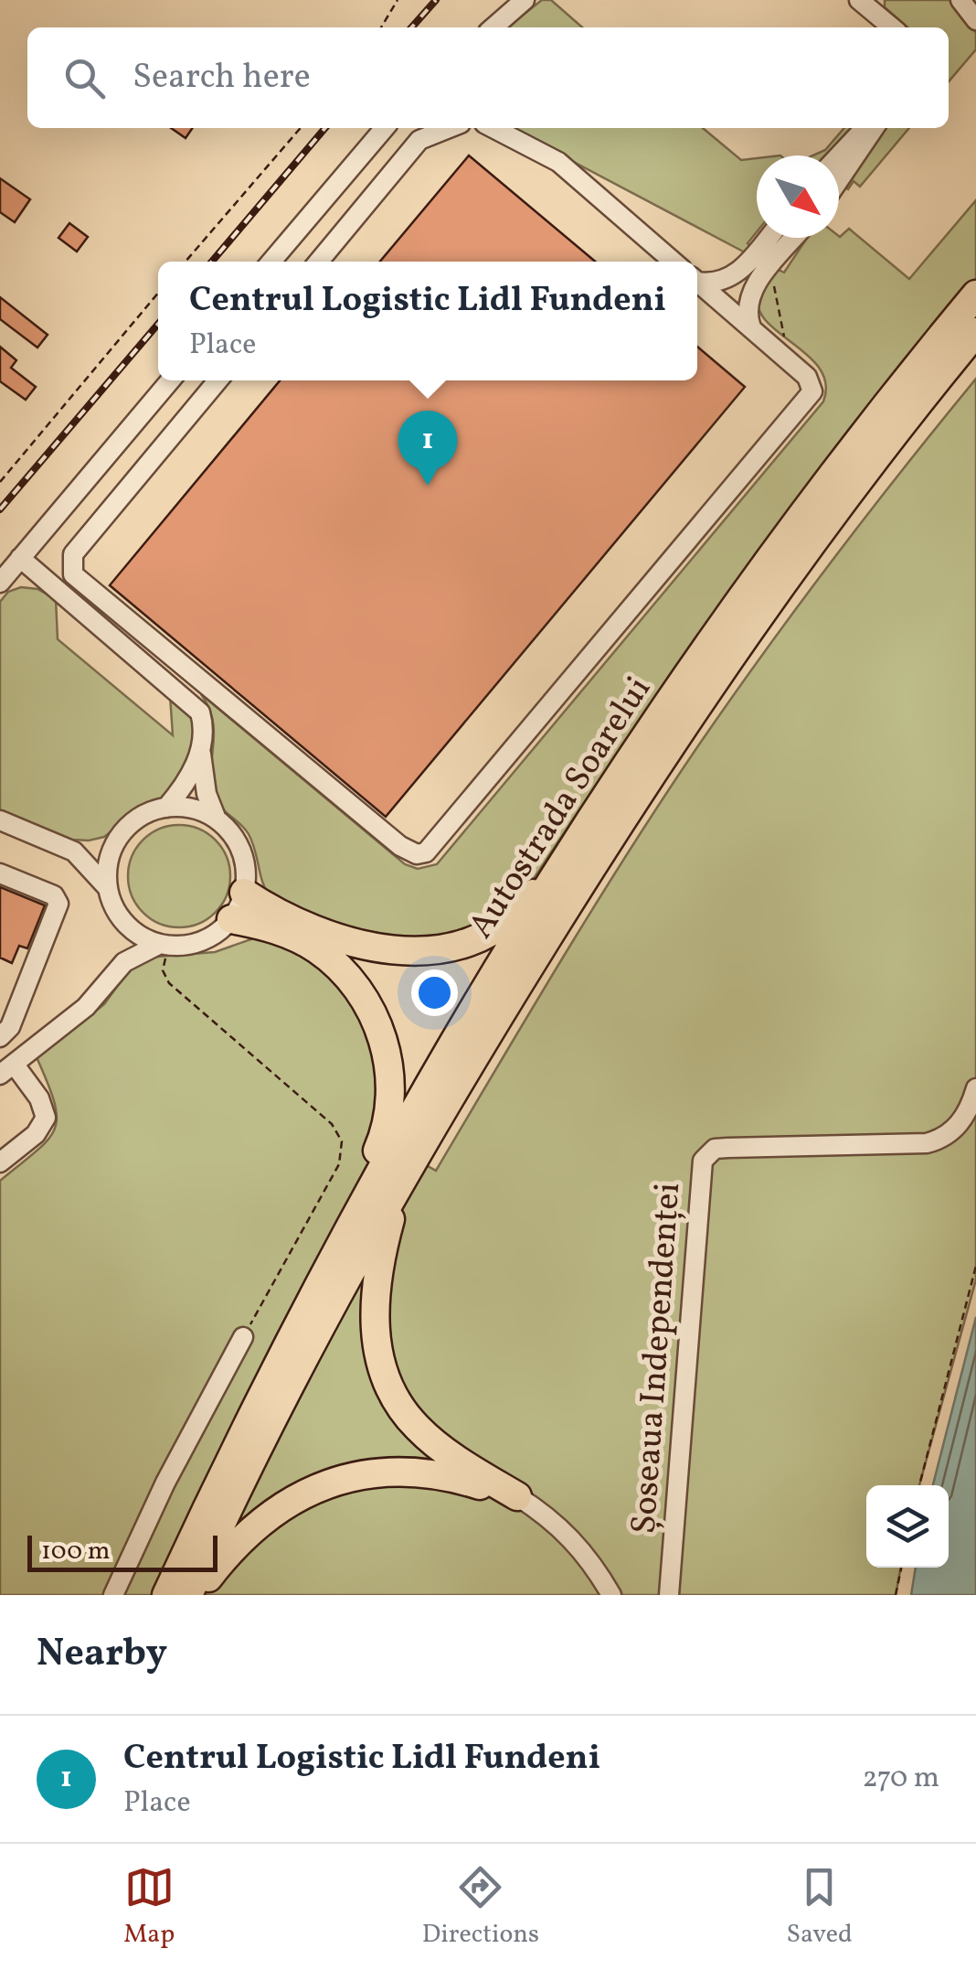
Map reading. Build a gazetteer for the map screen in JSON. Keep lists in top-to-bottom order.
{
  "streets": {
    "highway": ["Autostrada Soarelui"],
    "street": ["Șoseaua Independenței"]
  },
  "scale_bar": "100 m",
  "north": "bottom right",
  "page": {
    "search": "Search here",
    "popup": ["Centrul Logistic Lidl Fundeni", "Place"],
    "pins": "1",
    "scale": "100 m",
    "heading": "Nearby",
    "list": [
      {
        "mark": "1",
        "name": "Centrul Logistic Lidl Fundeni",
        "note": "Place",
        "value": "270 m"
      }
    ],
    "nav": ["Map", "Directions", "Saved"]
  }
}
